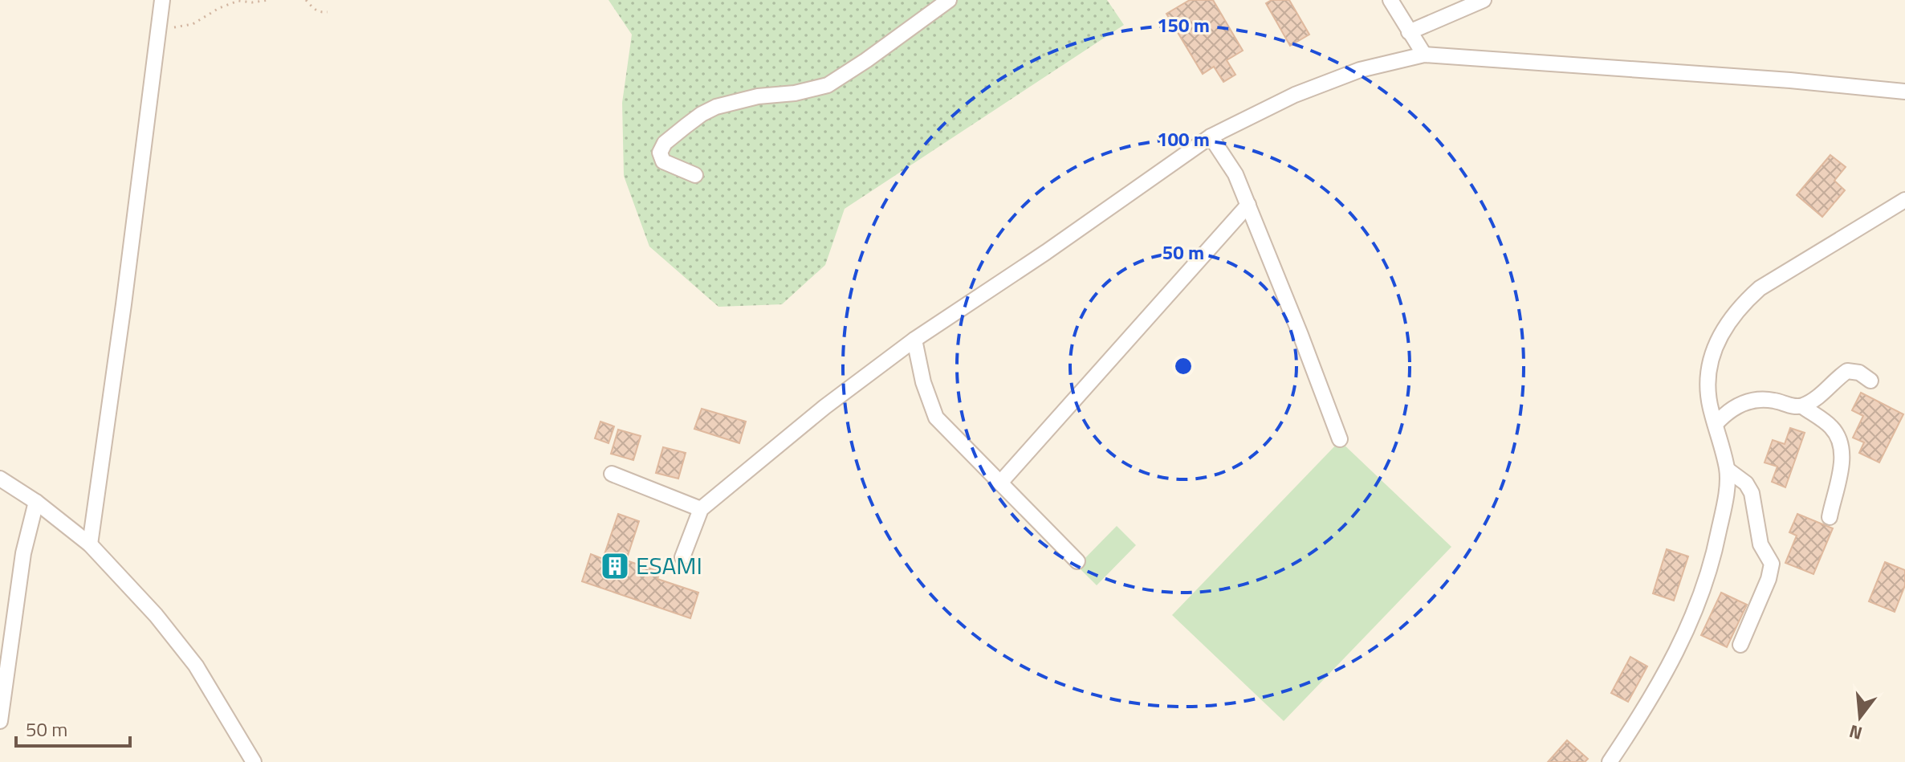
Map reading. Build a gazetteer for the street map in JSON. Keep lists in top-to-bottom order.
{
  "places": {
    "building": ["ESAMI"]
  },
  "scale_bar": "50 m",
  "north": "bottom",
  "rings": ["150 m", "100 m", "50 m"]
}
